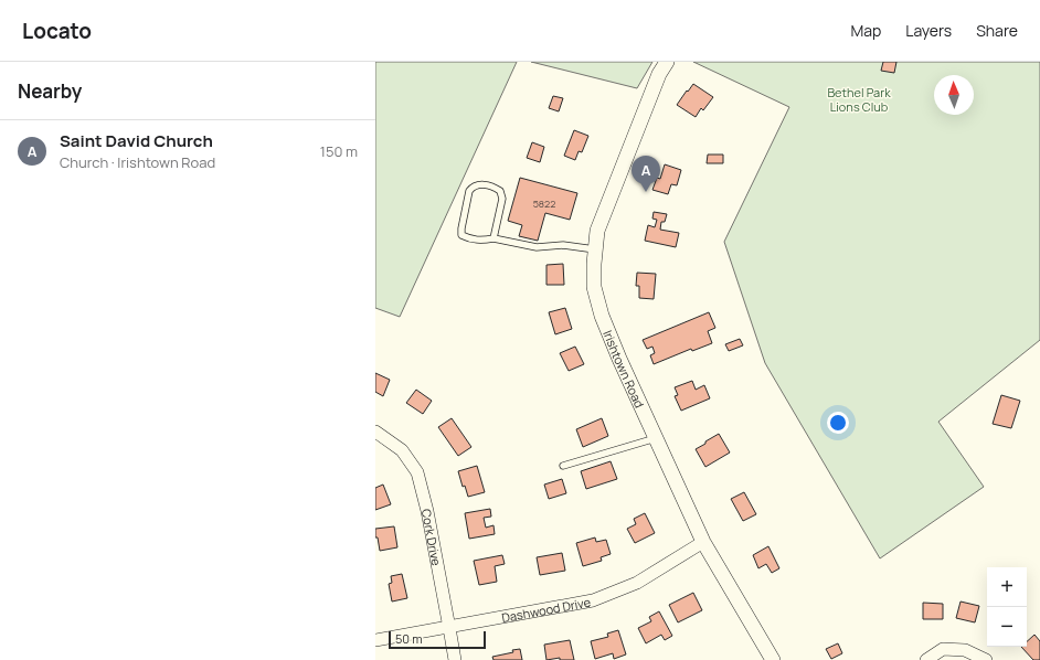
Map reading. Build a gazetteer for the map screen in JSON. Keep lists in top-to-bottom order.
{
  "streets": {
    "street": ["Irishtown Road", "Cork Drive", "Dashwood Drive"]
  },
  "crossings": [
    ["Irishtown Road", "Dashwood Drive"],
    ["Cork Drive", "Dashwood Drive"]
  ],
  "parks": ["Bethel Park Lions Club"],
  "house_numbers": ["5822"],
  "scale_bar": "50 m",
  "north": "top",
  "page": {
    "header": "Locato",
    "nav": ["Map", "Layers", "Share"],
    "heading": "Nearby",
    "list": [
      {
        "mark": "A",
        "name": "Saint David Church",
        "note": "Church · Irishtown Road",
        "value": "150 m"
      }
    ],
    "pins": "A",
    "map_buttons": ["+", "−"],
    "scale": "50 m"
  }
}
